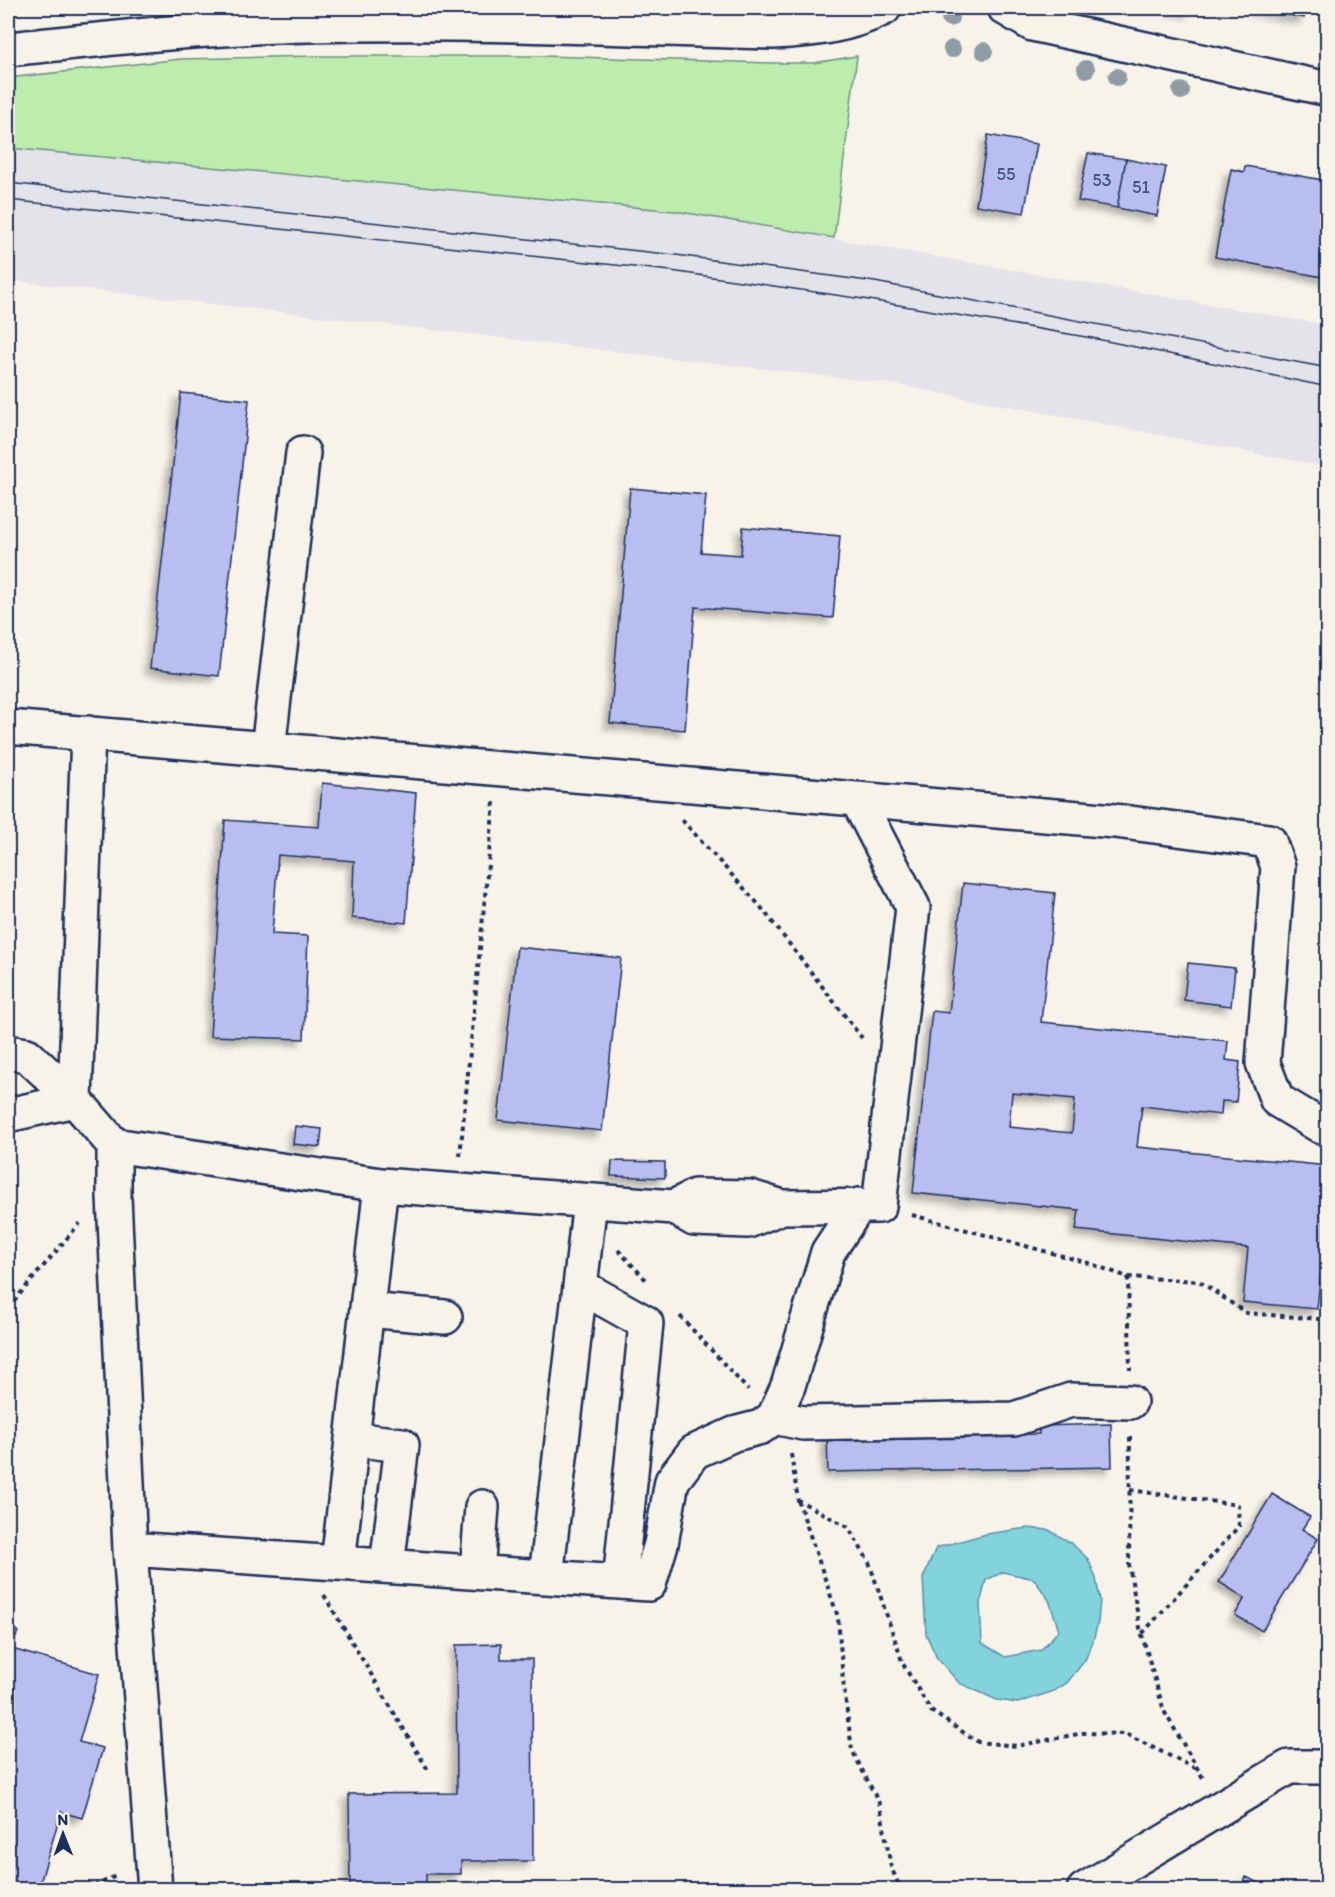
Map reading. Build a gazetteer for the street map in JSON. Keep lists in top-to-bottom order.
{
  "house_numbers": ["55", "53", "51"],
  "north": "top"
}
